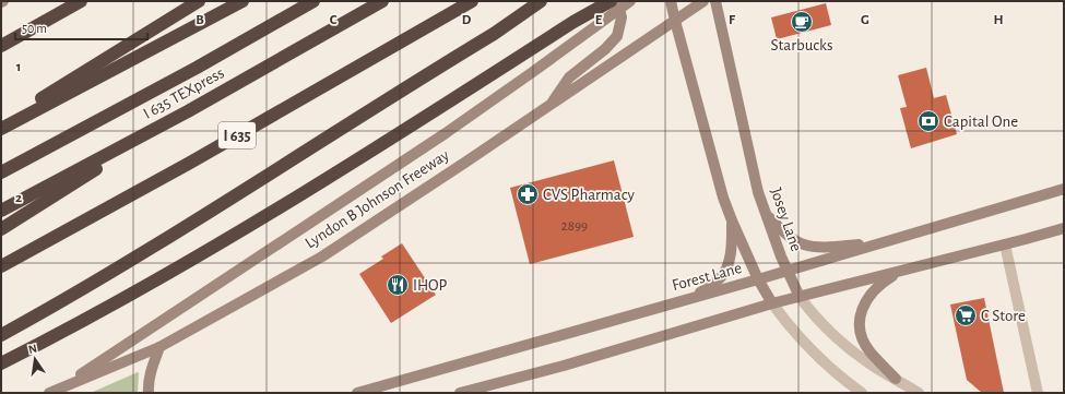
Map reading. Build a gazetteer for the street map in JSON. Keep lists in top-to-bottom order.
{
  "streets": {
    "highway": ["I 635 TEXpress", "I 635"],
    "main road": ["Lyndon B Johnson Freeway", "Josey Lane", "Forest Lane"]
  },
  "crossings": [
    ["Josey Lane", "Forest Lane"]
  ],
  "places": {
    "cafe": ["Starbucks"],
    "bank": ["Capital One"],
    "pharmacy": ["CVS Pharmacy"],
    "restaurant": ["IHOP"],
    "supermarket": ["C Store"]
  },
  "house_numbers": ["2899"],
  "scale_bar": "50 m",
  "north": "top",
  "grid": {
    "columns": [
      "B",
      "C",
      "D",
      "E",
      "F",
      "G",
      "H"
    ],
    "rows": ["1", "2"]
  }
}
